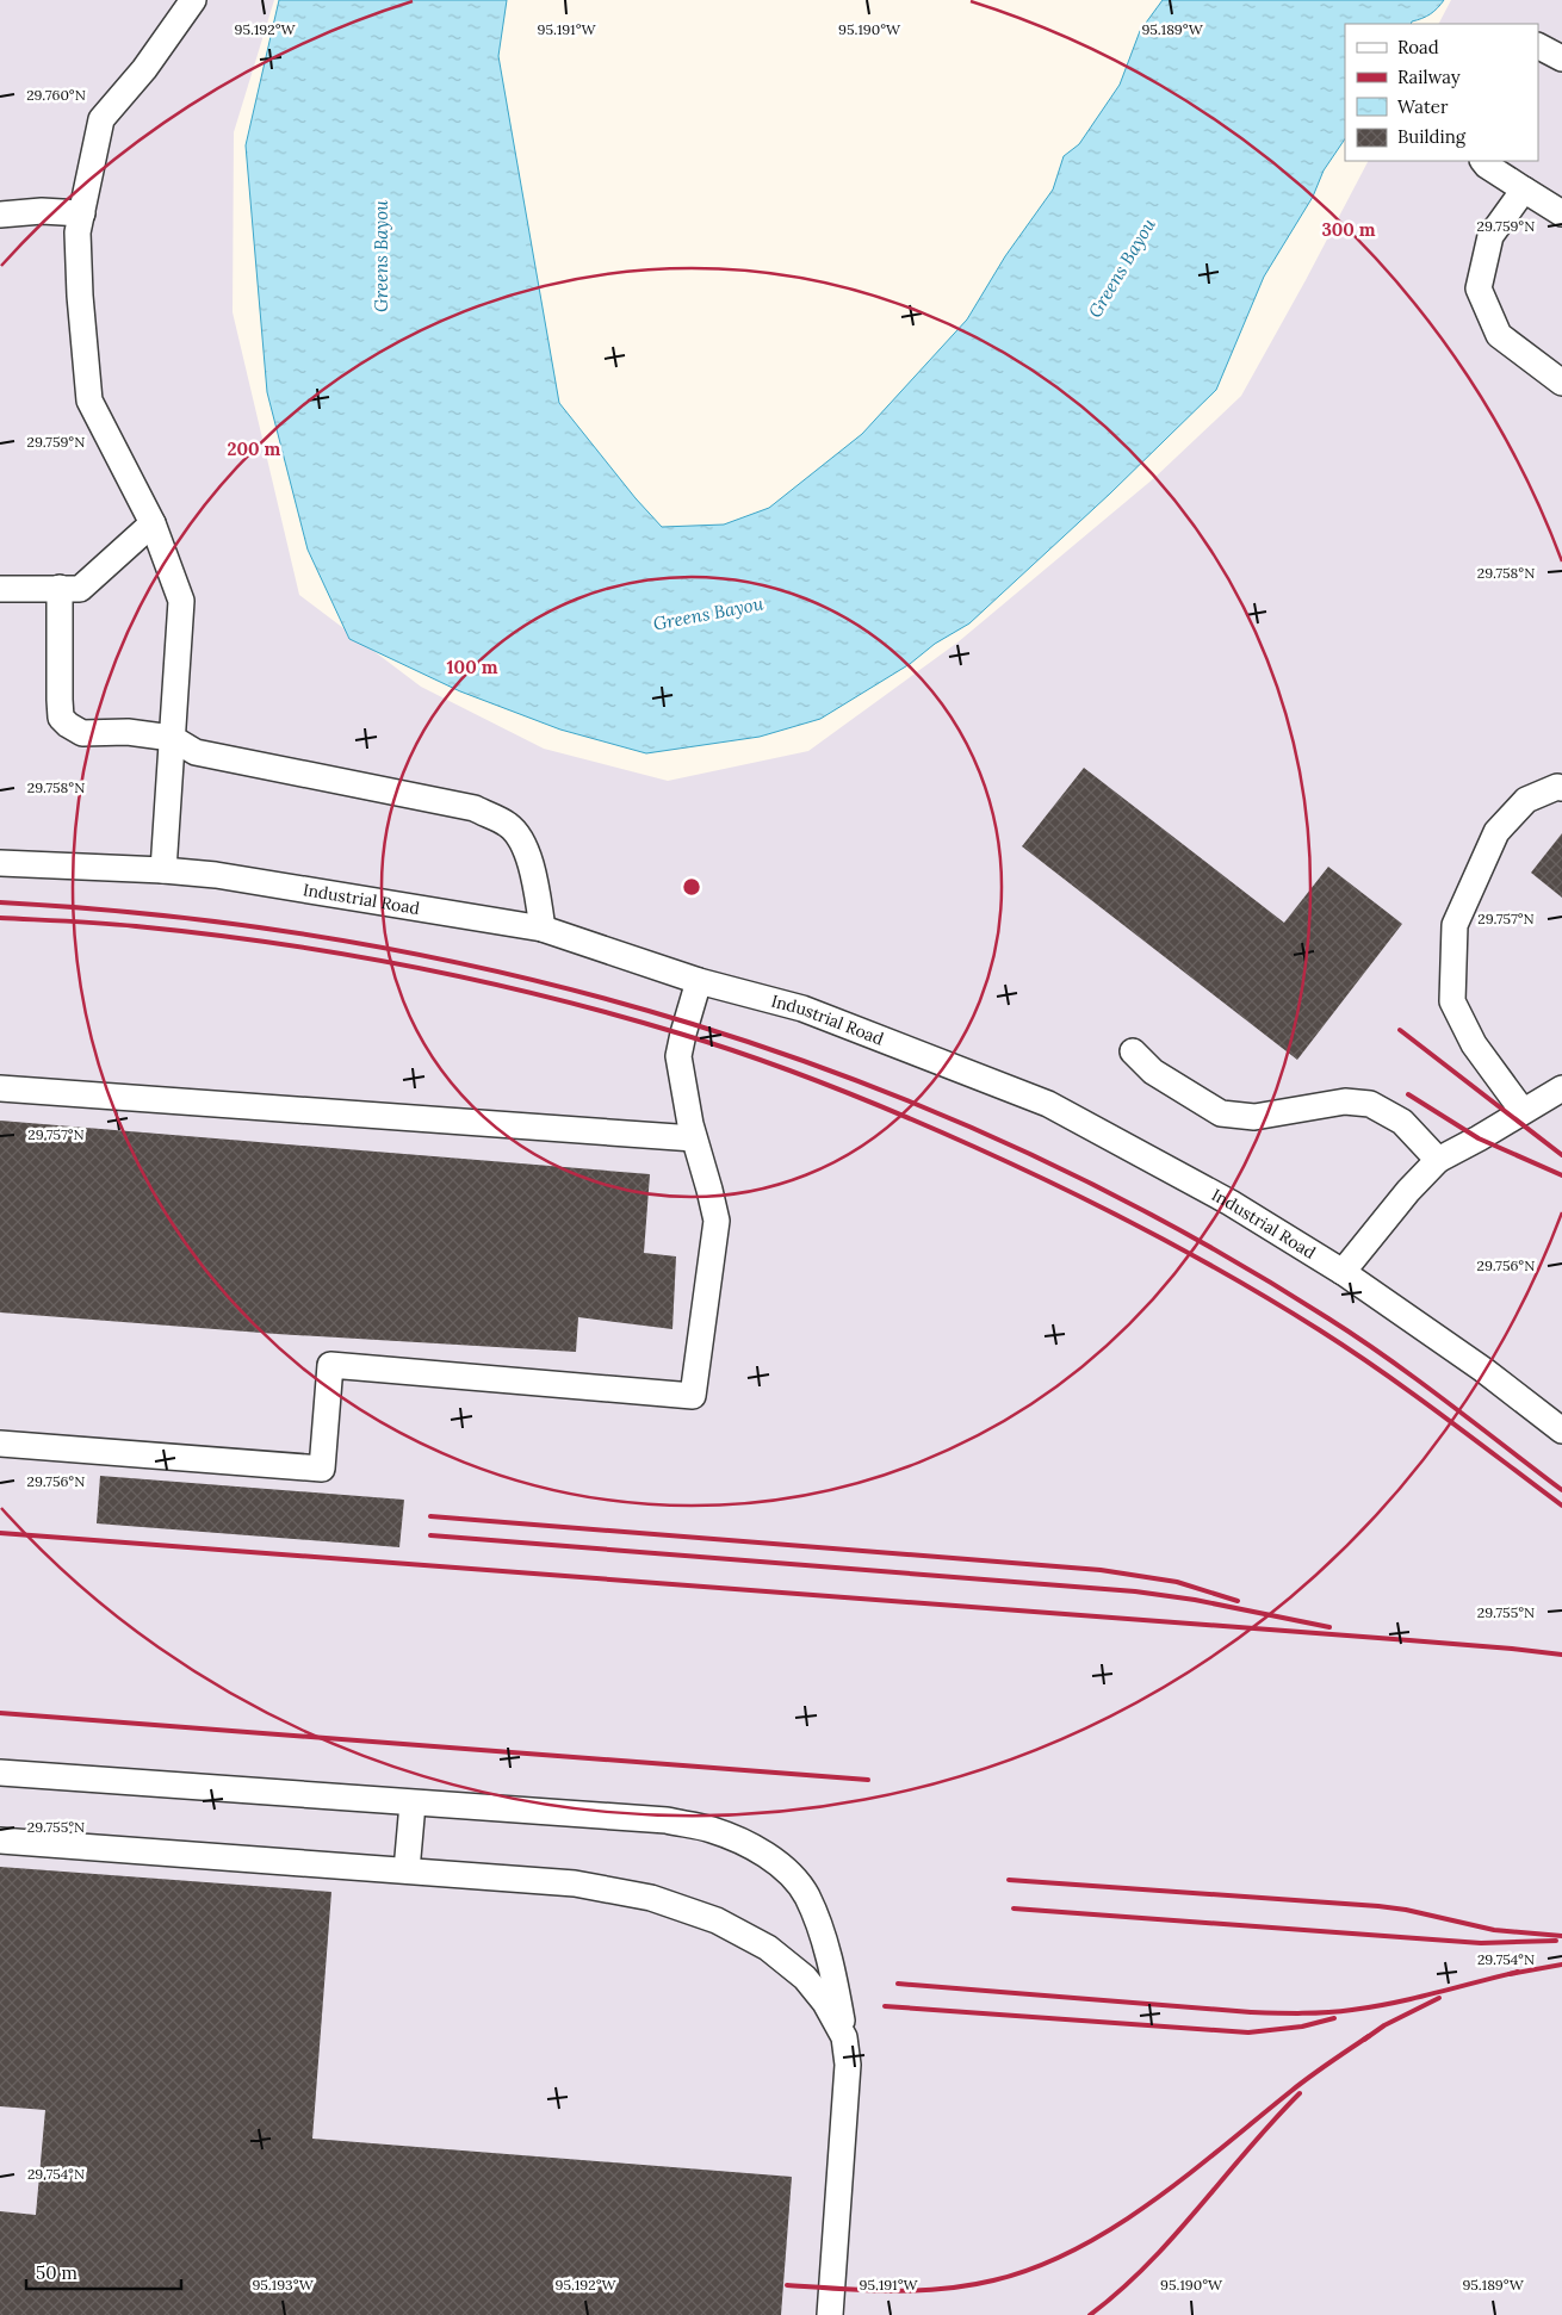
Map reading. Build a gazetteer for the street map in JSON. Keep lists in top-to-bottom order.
{
  "streets": {
    "street": ["Industrial Road"]
  },
  "water": ["Greens Bayou"],
  "legend": [
    "Road",
    "Railway",
    "Water",
    "Building"
  ],
  "scale_bar": "50 m",
  "coordinates": [
    "95.192°W",
    "95.191°W",
    "95.190°W",
    "95.189°W",
    "29.760°N",
    "29.759°N",
    "29.758°N",
    "29.757°N",
    "29.756°N",
    "29.755°N",
    "29.754°N",
    "95.193°W"
  ],
  "rings": ["300 m", "200 m", "100 m"]
}
